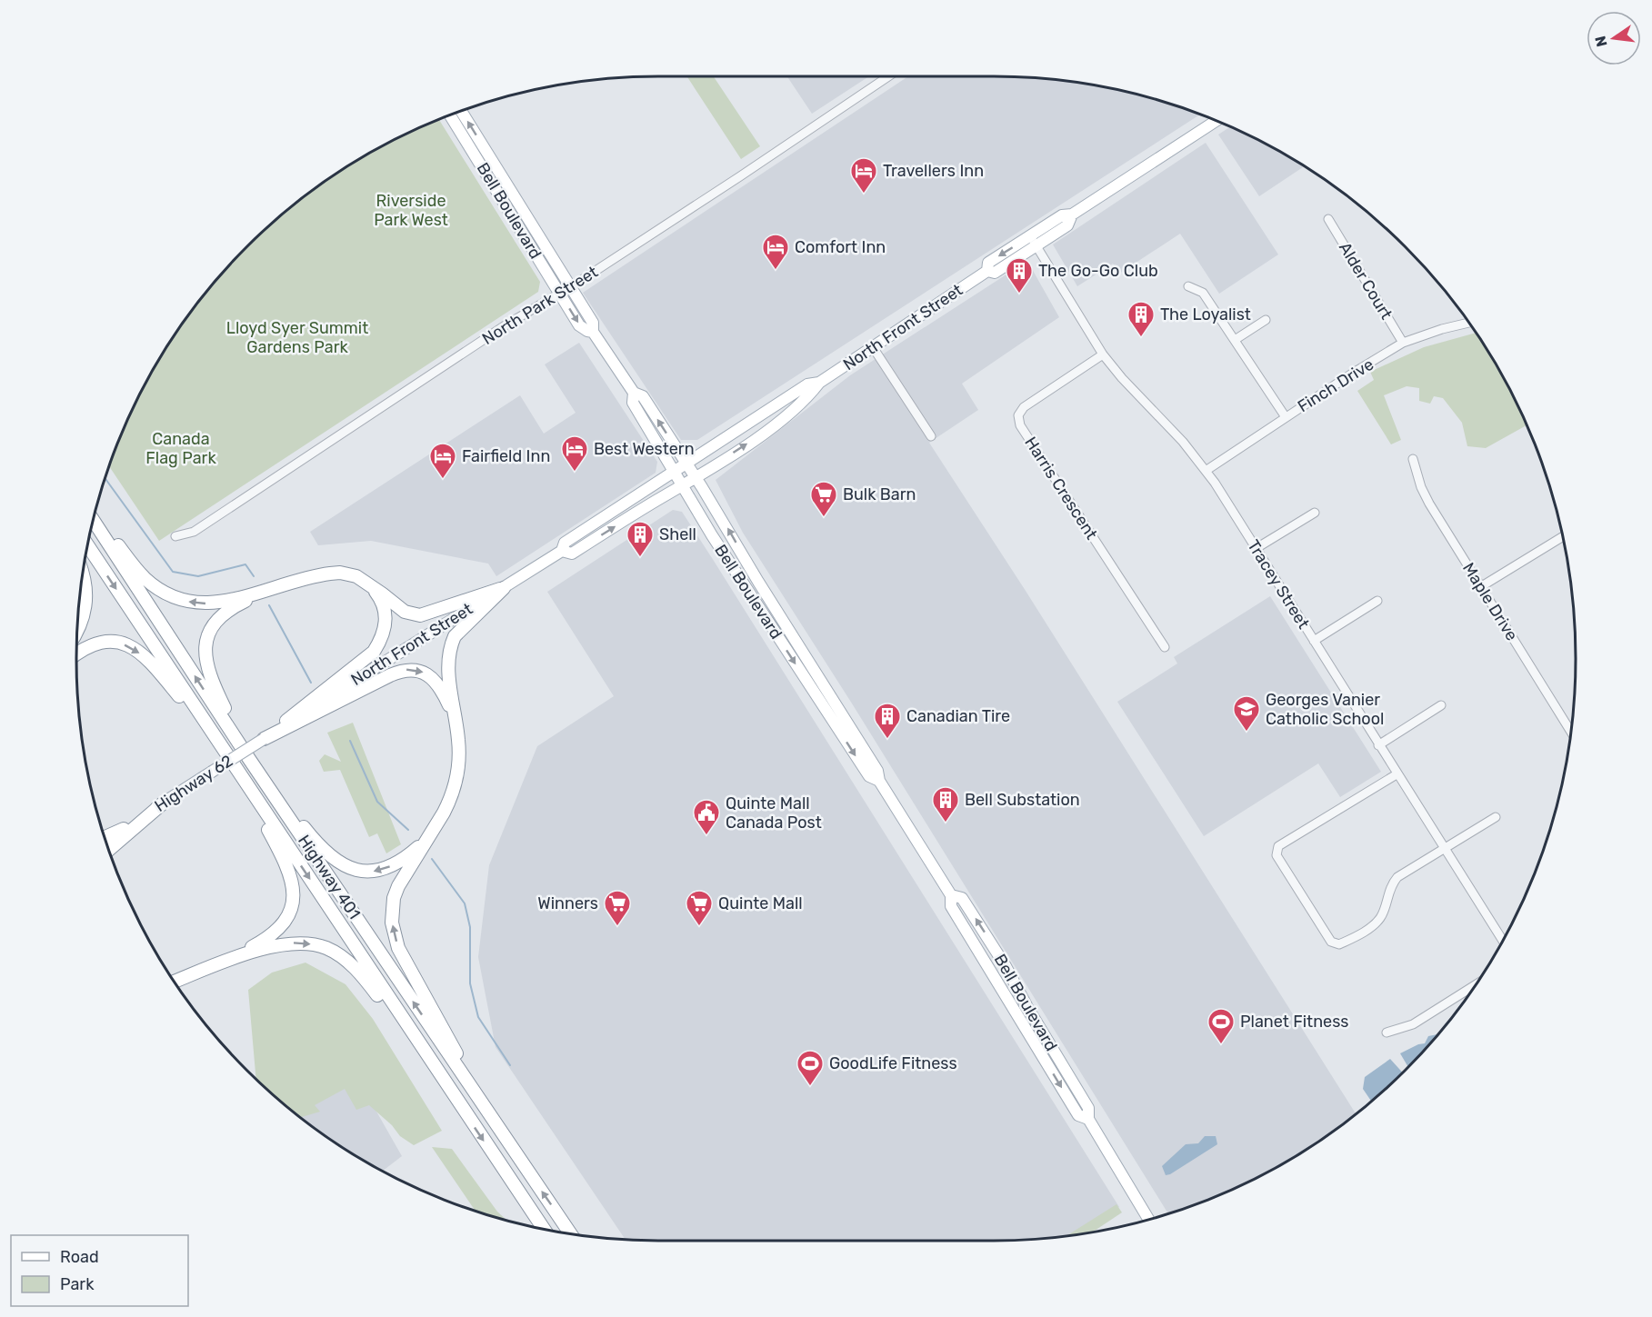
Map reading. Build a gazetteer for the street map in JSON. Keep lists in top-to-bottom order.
{
  "streets": {
    "highway": ["Highway 401"],
    "main road": ["Bell Boulevard", "North Front Street", "Highway 62"],
    "street": [
      "Alder Court",
      "North Park Street",
      "Finch Drive",
      "Harris Crescent",
      "Tracey Street",
      "Maple Drive"
    ]
  },
  "crossings": [
    ["Bell Boulevard", "North Park Street"],
    ["Bell Boulevard", "North Front Street"],
    ["Alder Court", "Finch Drive"],
    ["North Front Street", "Tracey Street"],
    ["North Front Street", "Highway 62"],
    ["Finch Drive", "Tracey Street"],
    ["Harris Crescent", "Tracey Street"]
  ],
  "parks": ["Riverside Park West", "Lloyd Syer Summit Gardens Park", "Canada Flag Park"],
  "places": {
    "hotel": [
      "Travellers Inn",
      "Comfort Inn",
      "Best Western",
      "Fairfield Inn"
    ],
    "building": [
      "The Go-Go Club",
      "The Loyalist",
      "Shell",
      "Canadian Tire",
      "Bell Substation"
    ],
    "supermarket": ["Bulk Barn", "Winners", "Quinte Mall"],
    "school or university": ["Georges Vanier Catholic School"],
    "public building": ["Quinte Mall Canada Post"],
    "sports": ["Planet Fitness", "GoodLife Fitness"]
  },
  "legend": ["Road", "Park"],
  "north": "left"
}
